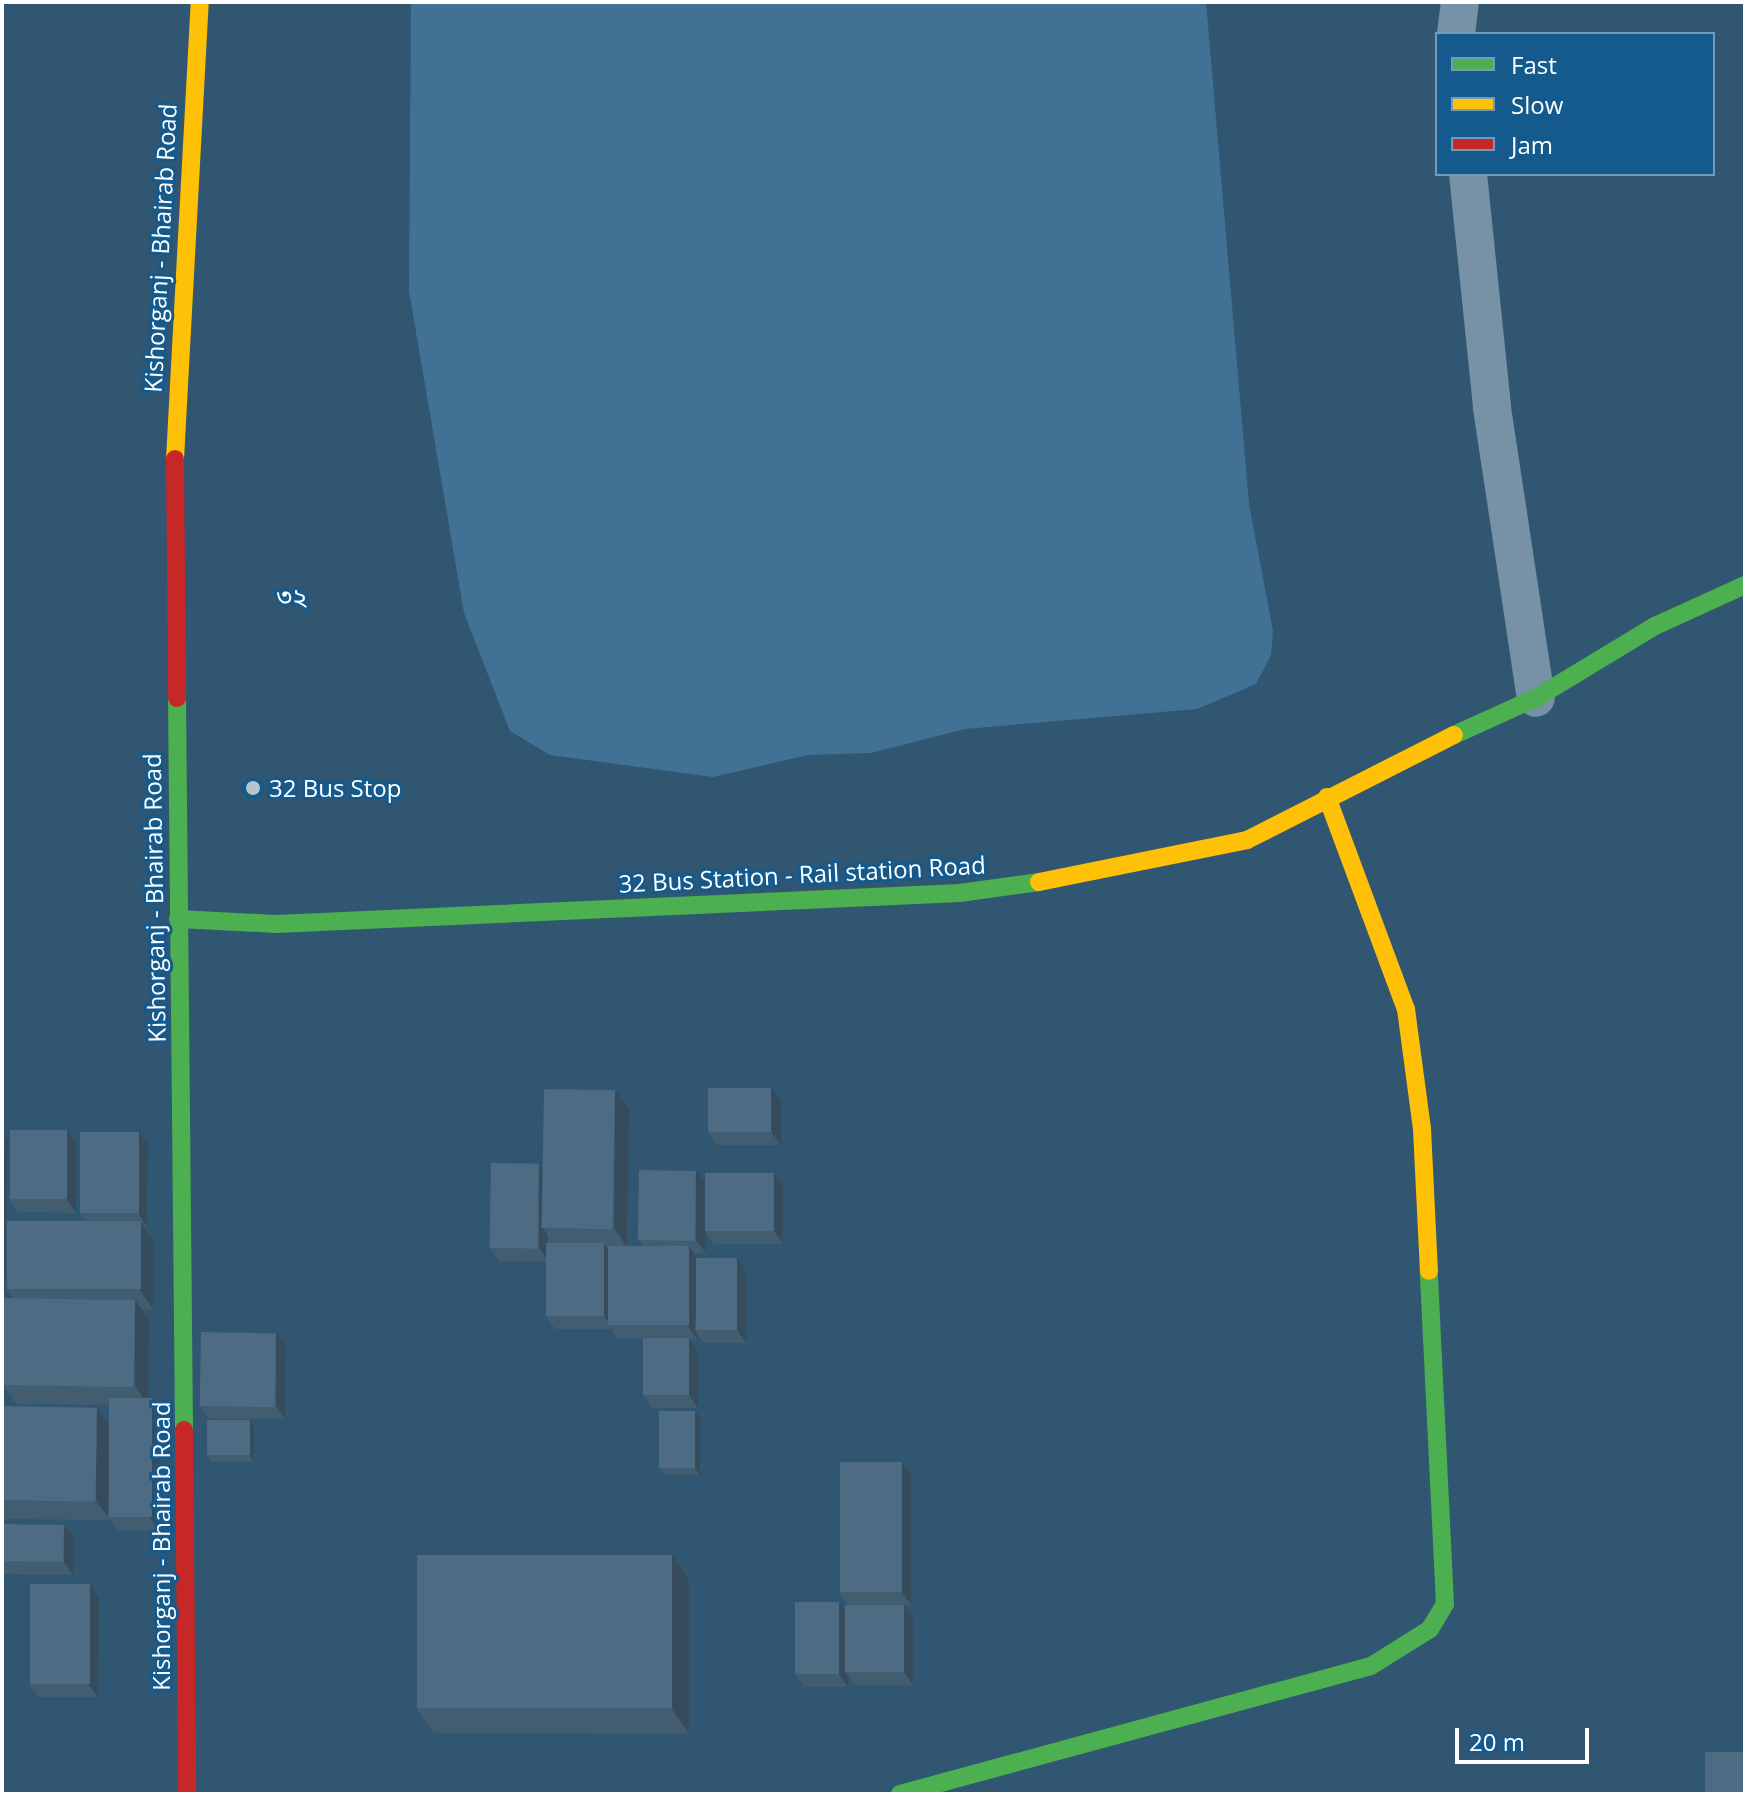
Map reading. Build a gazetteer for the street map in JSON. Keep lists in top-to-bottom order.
{
  "streets": {
    "street": ["Kishorganj - Bhairab Road", "32 Bus Station - Rail station Road"]
  },
  "crossings": [
    ["Kishorganj - Bhairab Road", "32 Bus Station - Rail station Road"]
  ],
  "districts": ["৩২"],
  "places": ["32 Bus Stop"],
  "legend": ["Fast", "Slow", "Jam"],
  "scale_bar": "20 m"
}
